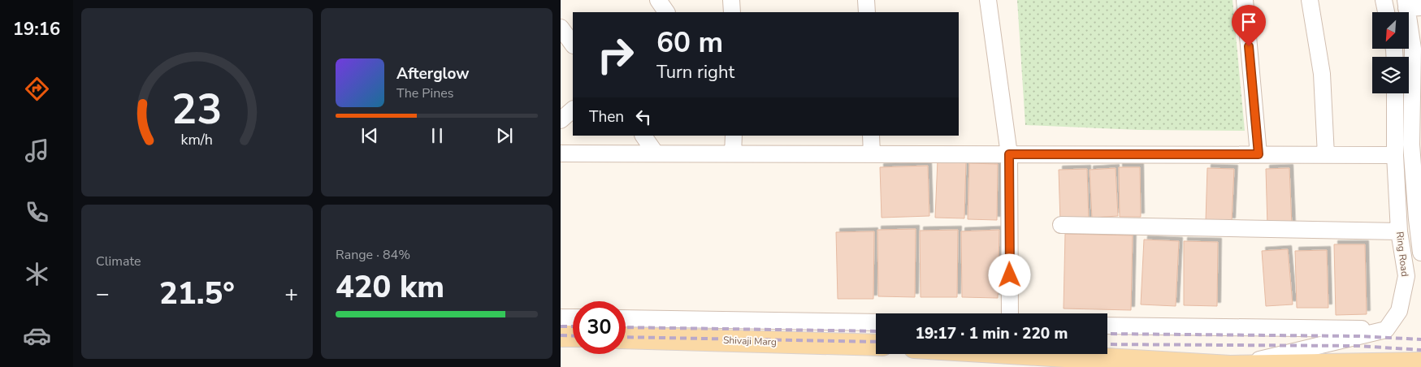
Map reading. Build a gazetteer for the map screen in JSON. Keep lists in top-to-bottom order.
{
  "streets": {
    "main road": ["Shivaji Marg"],
    "street": ["Ring Road"]
  },
  "north": "bottom left",
  "page": {
    "tabs": "19:16",
    "turn": ["60 m", "Turn right"],
    "song": ["Afterglow", "The Pines"],
    "then": "Then",
    "tile": [
      "Climate",
      ["Range · 84%", "420 km"]
    ],
    "heat": ["−", "21.5°", "+"],
    "limit": "30",
    "trip": "19:17 · 1 min · 220 m",
    "gauge": ["23", "km/h"]
  }
}
